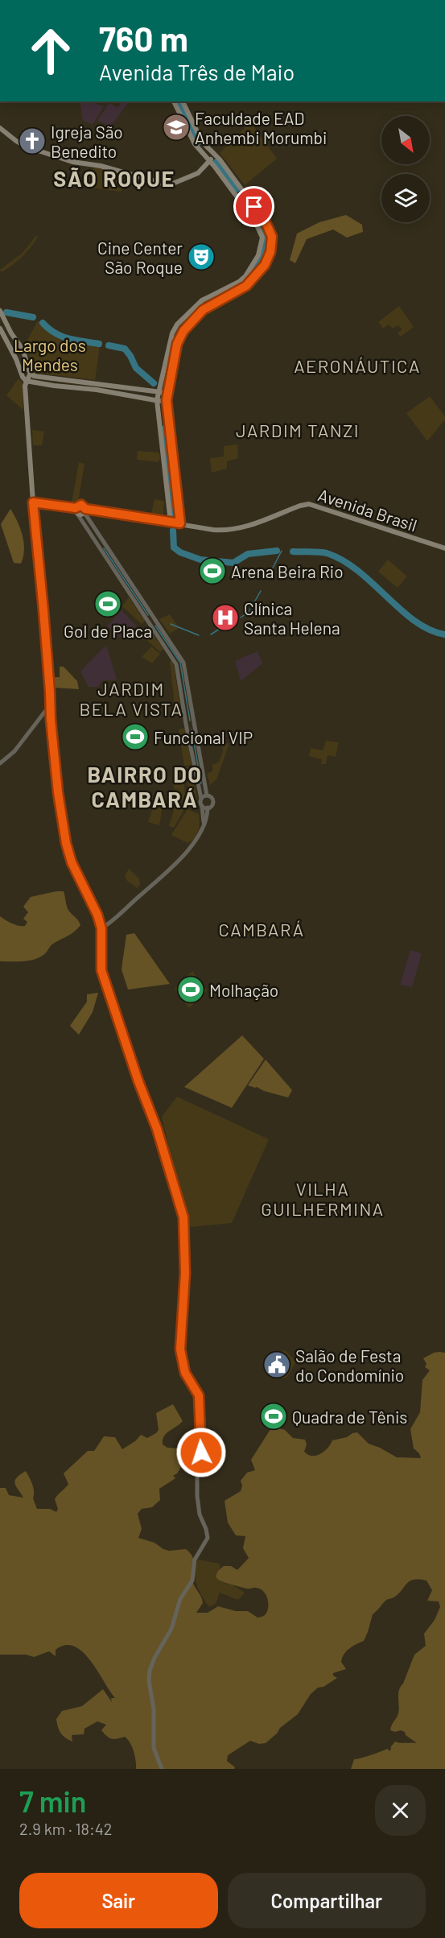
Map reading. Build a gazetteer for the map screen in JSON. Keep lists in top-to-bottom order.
{
  "streets": {
    "main road": ["Avenida Brasil"]
  },
  "districts": [
    "SÃO ROQUE",
    "AERONÁUTICA",
    "JARDIM TANZI",
    "JARDIM BELA VISTA",
    "BAIRRO DO CAMBARÁ",
    "CAMBARÁ",
    "VILHA GUILHERMINA"
  ],
  "parks": ["Largo dos Mendes"],
  "places": {
    "school or university": ["Faculdade EAD Anhembi Morumbi"],
    "church": ["Igreja São Benedito"],
    "theatre": ["Cine Center São Roque"],
    "sports": [
      "Arena Beira Rio",
      "Gol de Placa",
      "Funcional VIP",
      "Molhação",
      "Quadra de Tênis"
    ],
    "hospital": ["Clínica Santa Helena"],
    "public building": ["Salão de Festa do Condomínio"]
  },
  "north": "bottom right",
  "page": {
    "turn": ["760 m", "Avenida Três de Maio"],
    "heading": ["7 min", "2.9 km · 18:42"],
    "buttons": ["Sair", "Compartilhar"]
  }
}
